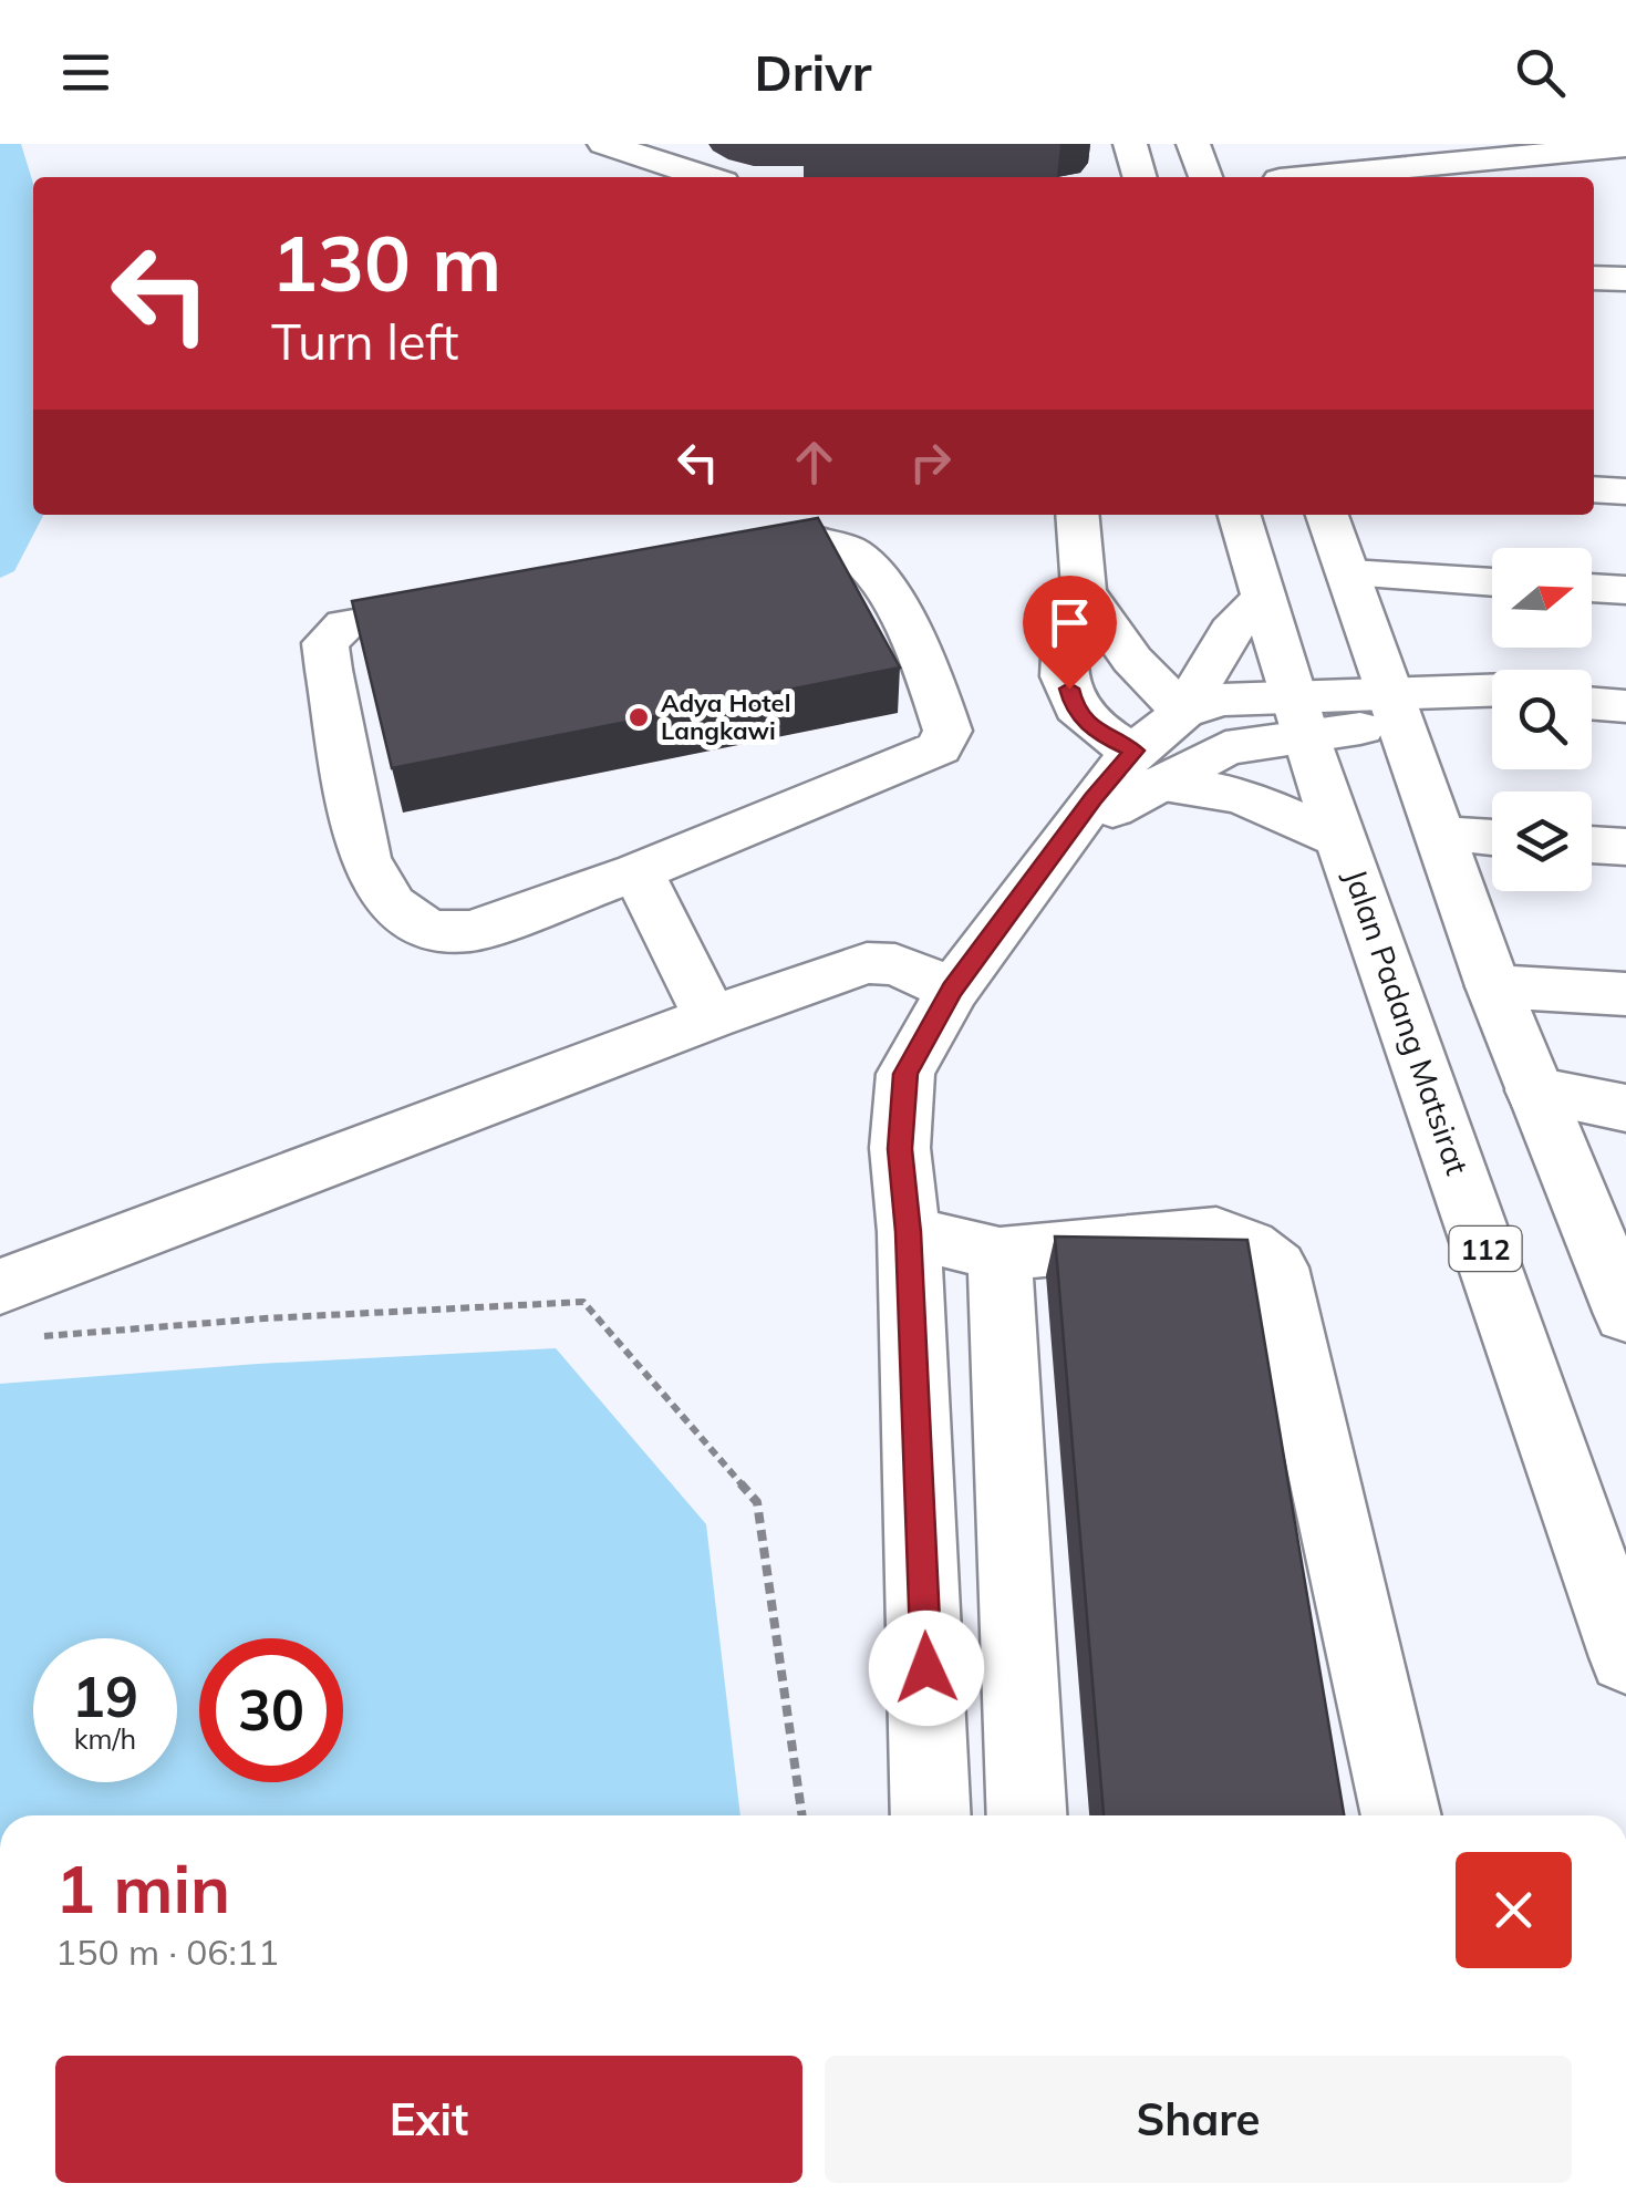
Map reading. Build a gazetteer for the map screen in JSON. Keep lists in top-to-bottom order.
{
  "streets": {
    "street": ["Jalan Padang Matsirat", "112"]
  },
  "places": ["Adya Hotel Langkawi"],
  "north": "right",
  "page": {
    "header": "Drivr",
    "turn": ["130 m", "Turn left"],
    "speed": "19 km/h",
    "limit": "30",
    "heading": ["1 min", "150 m · 06:11"],
    "buttons": ["Exit", "Share"]
  }
}
